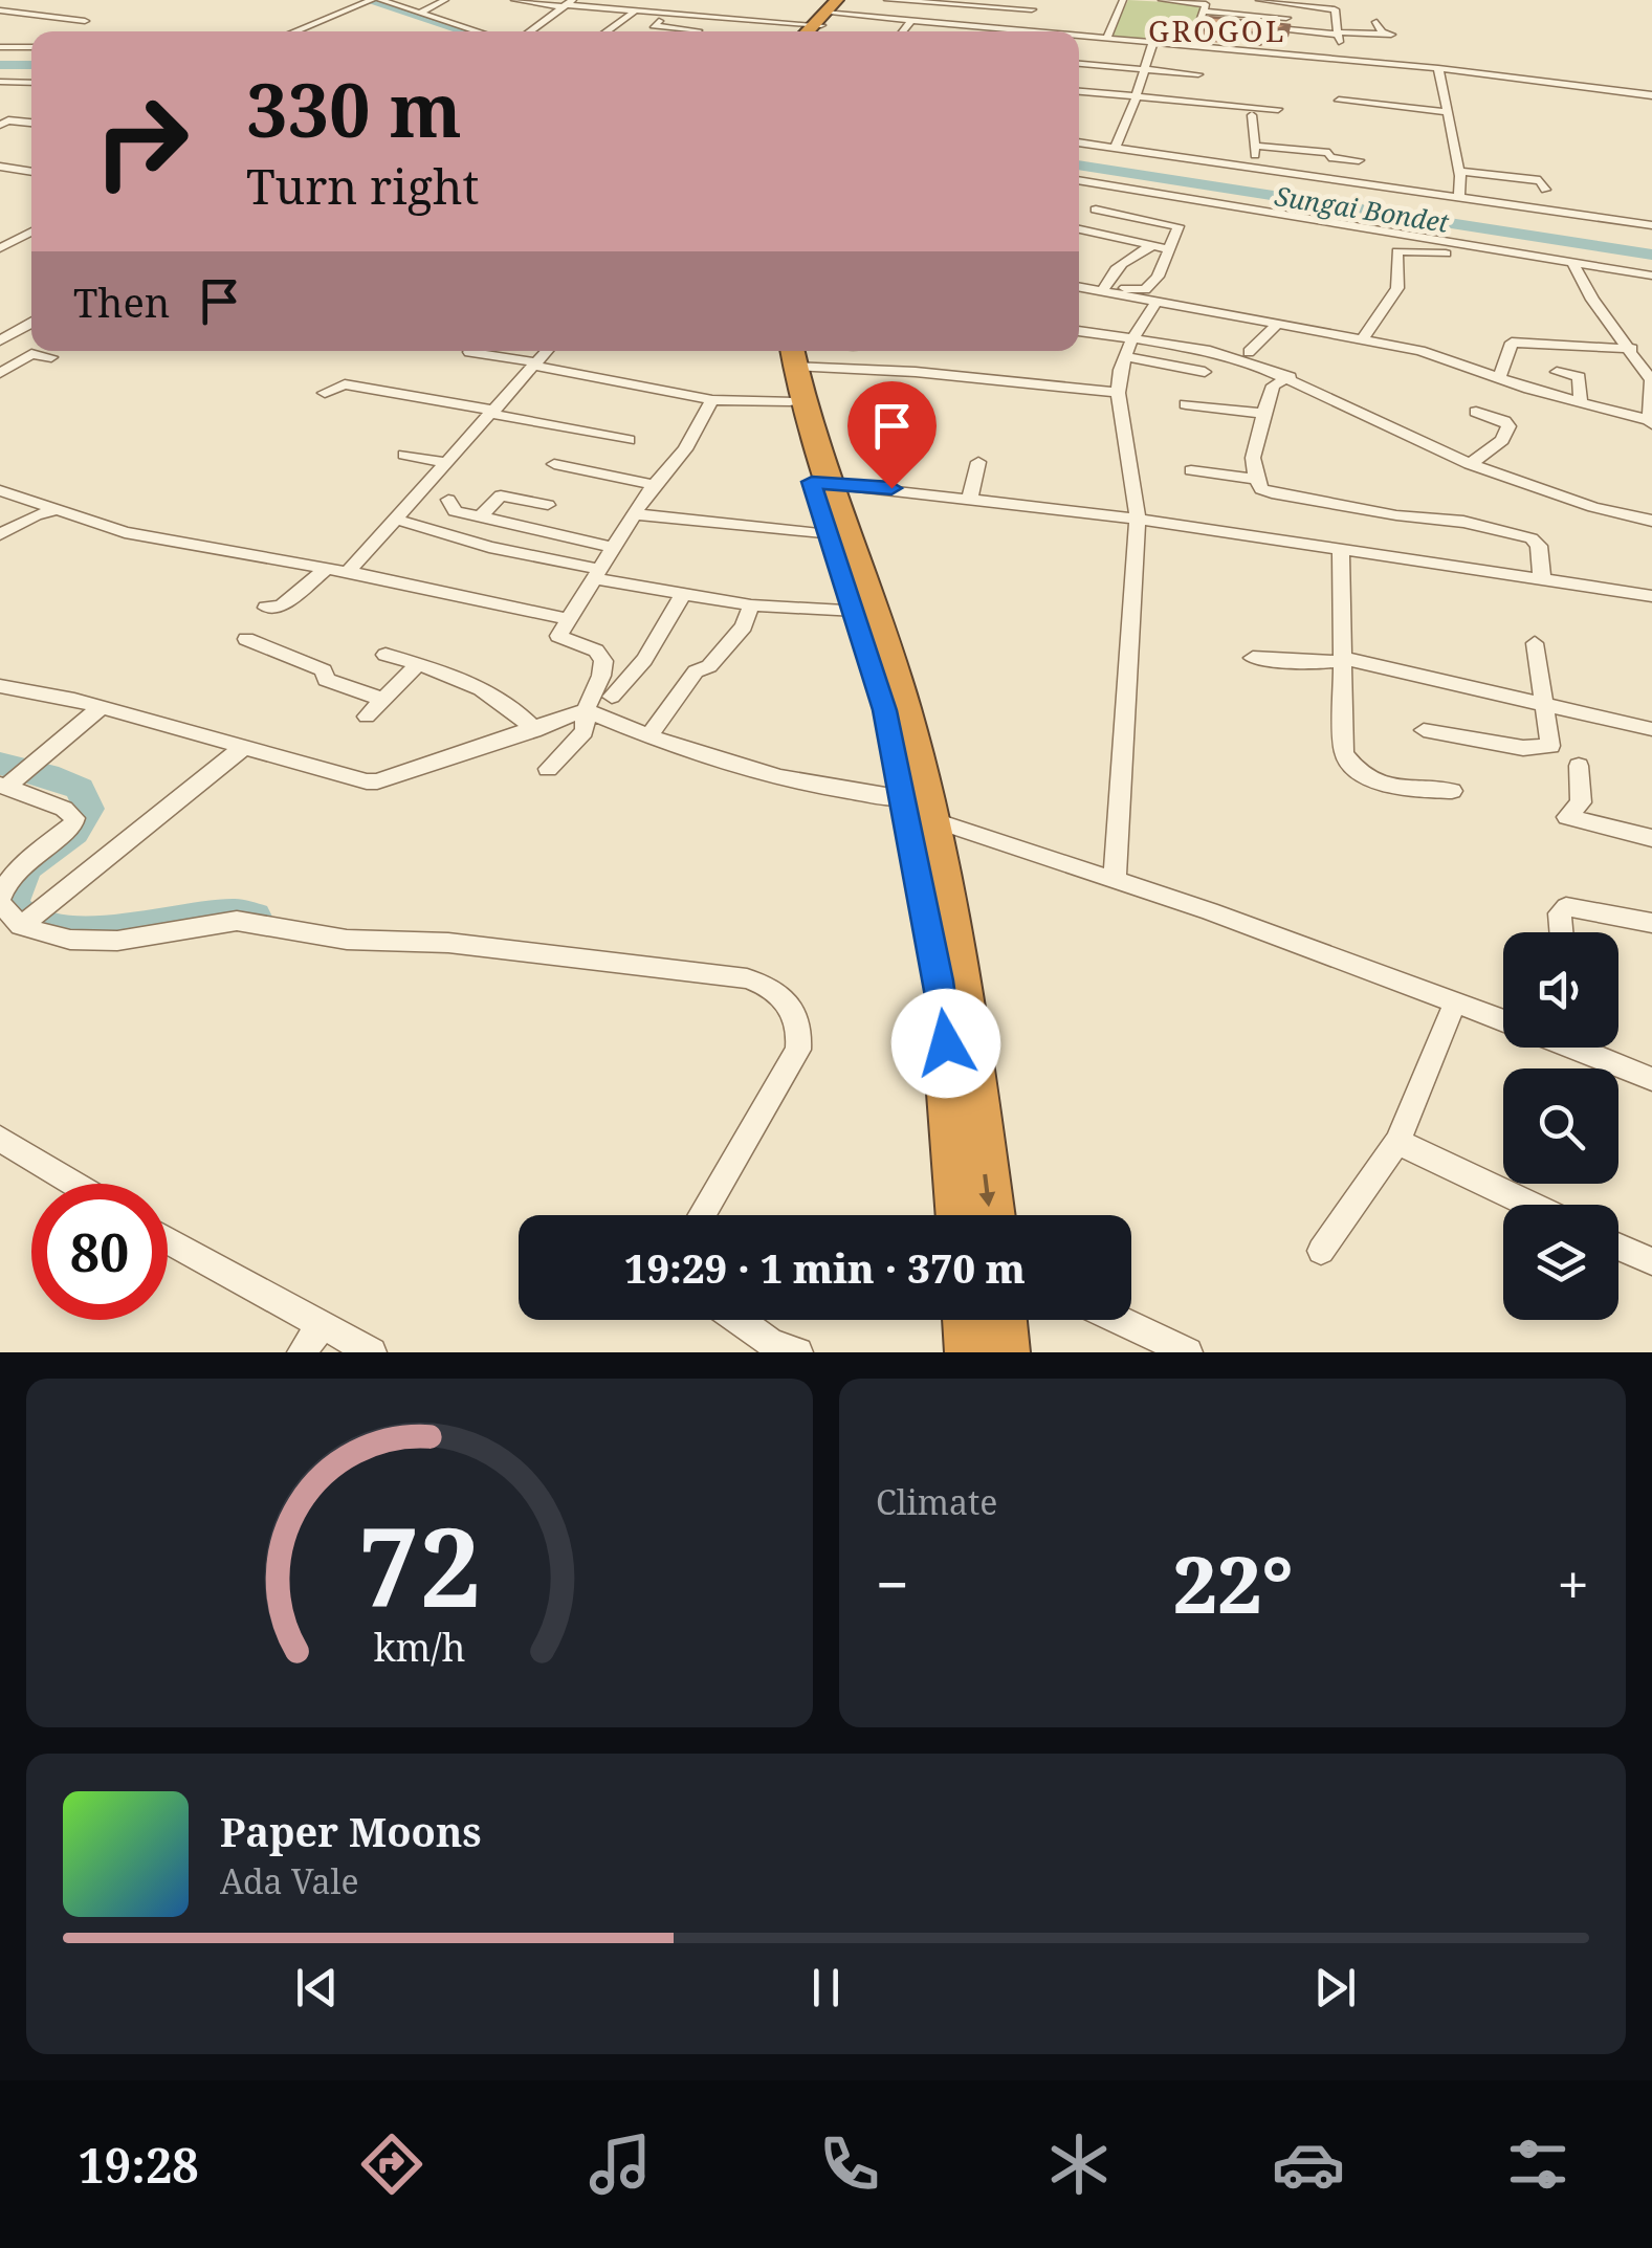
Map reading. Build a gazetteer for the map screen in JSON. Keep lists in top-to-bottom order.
{
  "districts": ["GROGOL"],
  "water": ["Sungai Bondet"],
  "page": {
    "turn": ["330 m", "Turn right"],
    "then": "Then",
    "limit": "80",
    "trip": "19:29 · 1 min · 370 m",
    "tile": "Climate",
    "heat": ["−", "22°", "+"],
    "song": ["Paper Moons", "Ada Vale"],
    "tabs": "19:28",
    "gauge": ["72", "km/h"]
  }
}
